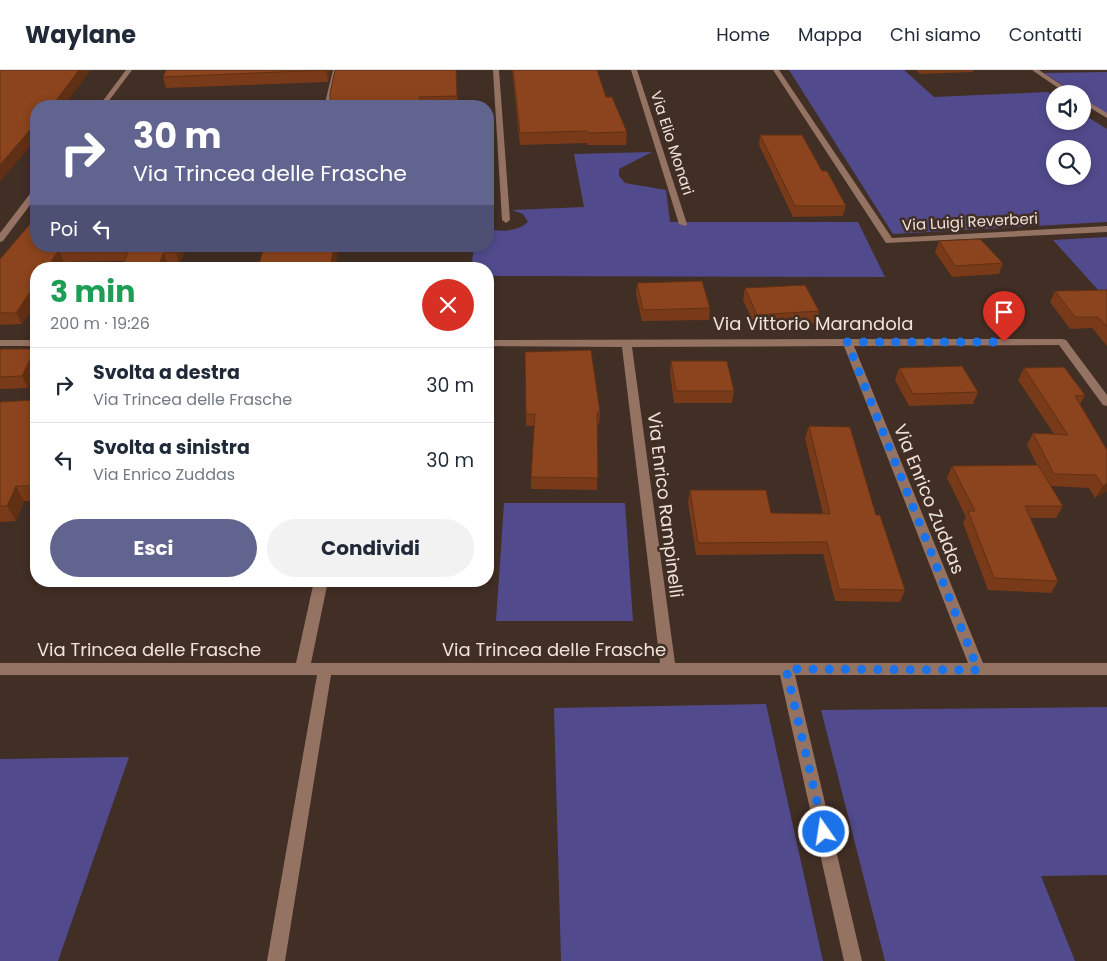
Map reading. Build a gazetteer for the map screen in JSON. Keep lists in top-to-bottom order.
{
  "streets": {
    "street": [
      "Via Elio Monari",
      "Via Luigi Reverberi",
      "Via Vittorio Marandola",
      "Via Enrico Zuddas",
      "Via Enrico Rampinelli",
      "Via Trincea delle Frasche"
    ]
  },
  "crossings": [
    ["Via Vittorio Marandola", "Via Enrico Zuddas"],
    ["Via Vittorio Marandola", "Via Enrico Rampinelli"],
    ["Via Enrico Zuddas", "Via Trincea delle Frasche"],
    ["Via Enrico Rampinelli", "Via Trincea delle Frasche"]
  ],
  "page": {
    "header": "Waylane",
    "nav": [
      "Home",
      "Mappa",
      "Chi siamo",
      "Contatti"
    ],
    "turn": ["30 m", "Via Trincea delle Frasche"],
    "then": "Poi",
    "heading": ["3 min", "200 m · 19:26"],
    "list": [
      {
        "name": "Svolta a destra",
        "note": "Via Trincea delle Frasche",
        "value": "30 m"
      },
      {
        "name": "Svolta a sinistra",
        "note": "Via Enrico Zuddas",
        "value": "30 m"
      }
    ],
    "buttons": ["Esci", "Condividi"]
  }
}
